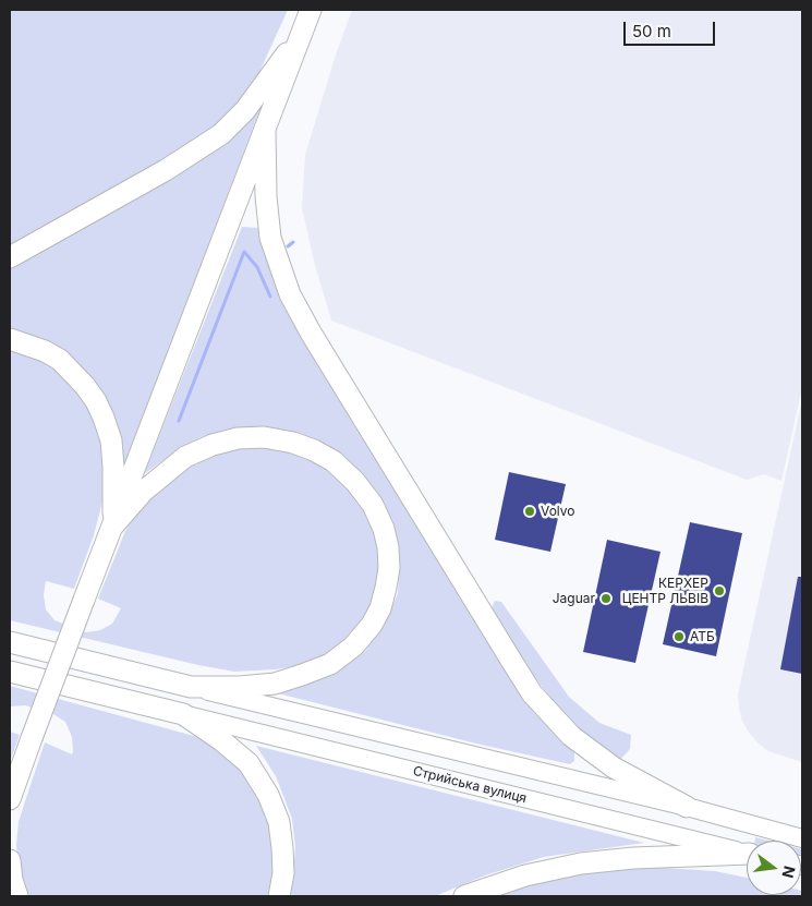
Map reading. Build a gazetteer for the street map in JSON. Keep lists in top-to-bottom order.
{
  "streets": {
    "main road": ["Стрийська вулиця"]
  },
  "places": [
    "Volvo",
    "КЕРХЕР ЦЕНТР ЛЬВІВ",
    "Jaguar",
    "АТБ"
  ],
  "scale_bar": "50 m",
  "north": "right"
}
